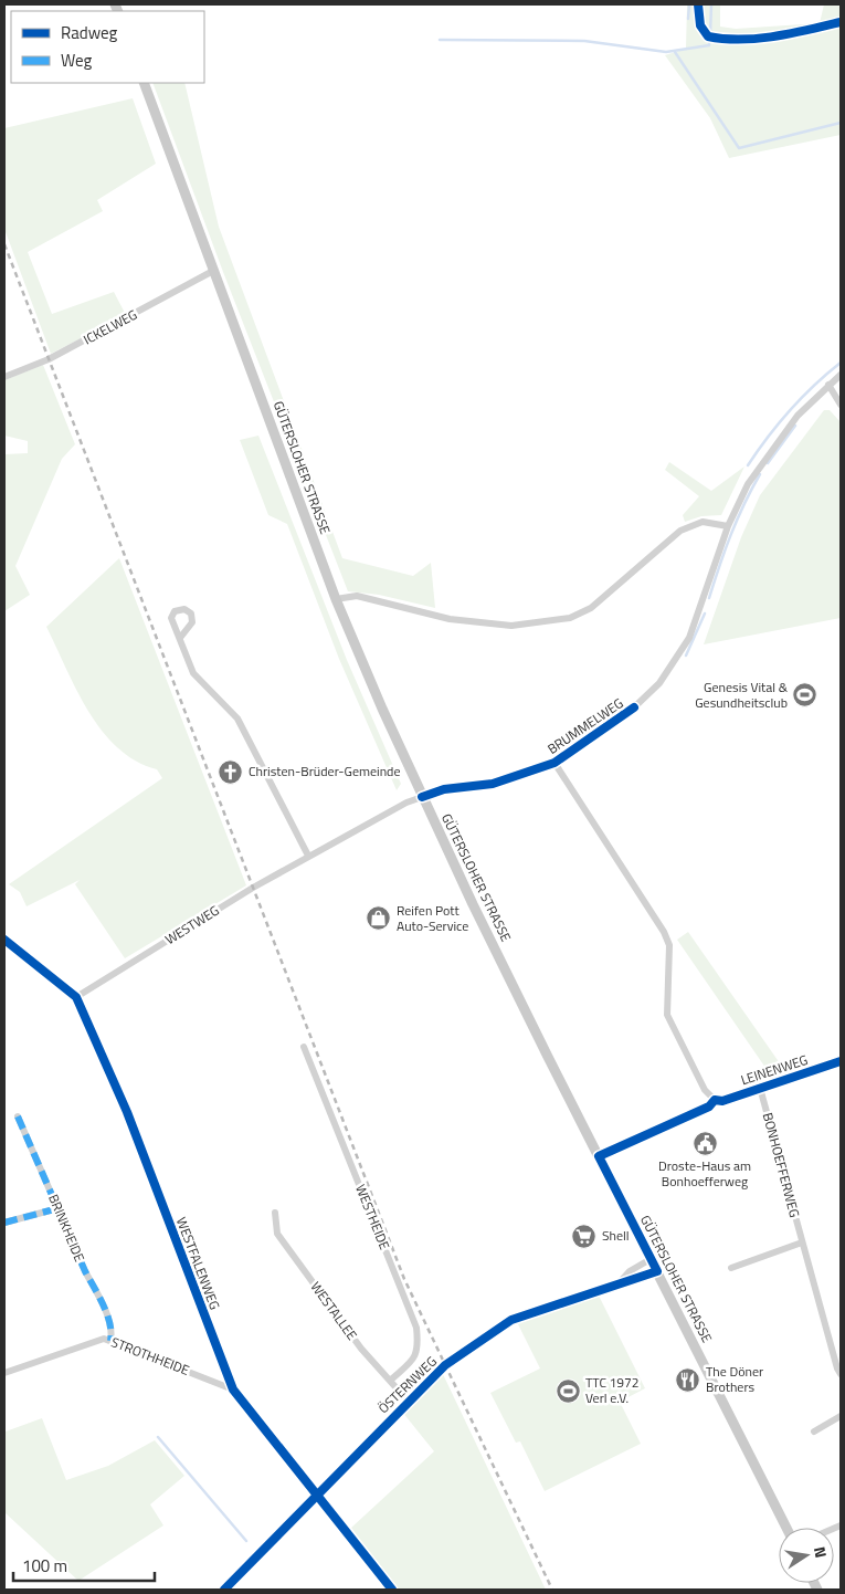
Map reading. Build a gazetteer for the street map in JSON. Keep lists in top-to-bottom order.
{
  "streets": {
    "main road": ["GÜTERSLOHER STRASSE"],
    "street": [
      "ICKELWEG",
      "BRUMMELWEG",
      "WESTWEG",
      "LEINENWEG",
      "BONHOEFFERWEG",
      "WESTHEIDE",
      "BRINKHEIDE",
      "WESTFALENWEG",
      "WESTALLEE",
      "STROTHHEIDE",
      "ÖSTERNWEG"
    ]
  },
  "crossings": [
    ["ICKELWEG", "GÜTERSLOHER STRASSE"],
    ["GÜTERSLOHER STRASSE", "BRUMMELWEG"],
    ["GÜTERSLOHER STRASSE", "WESTWEG"],
    ["GÜTERSLOHER STRASSE", "ÖSTERNWEG"],
    ["BRUMMELWEG", "WESTWEG"],
    ["BRUMMELWEG", "LEINENWEG"],
    ["WESTWEG", "WESTFALENWEG"],
    ["LEINENWEG", "BONHOEFFERWEG"],
    ["WESTHEIDE", "WESTALLEE"],
    ["BRINKHEIDE", "STROTHHEIDE"],
    ["WESTFALENWEG", "STROTHHEIDE"],
    ["WESTFALENWEG", "ÖSTERNWEG"],
    ["WESTALLEE", "ÖSTERNWEG"]
  ],
  "places": {
    "sports": ["Genesis Vital & Gesundheitsclub", "TTC 1972 Verl e.V."],
    "church": ["Christen-Brüder-Gemeinde"],
    "shop": ["Reifen Pott Auto-Service"],
    "public building": ["Droste-Haus am Bonhoefferweg"],
    "supermarket": ["Shell"],
    "restaurant": ["The Döner Brothers"]
  },
  "legend": ["Radweg", "Weg"],
  "scale_bar": "100 m",
  "north": "right"
}
